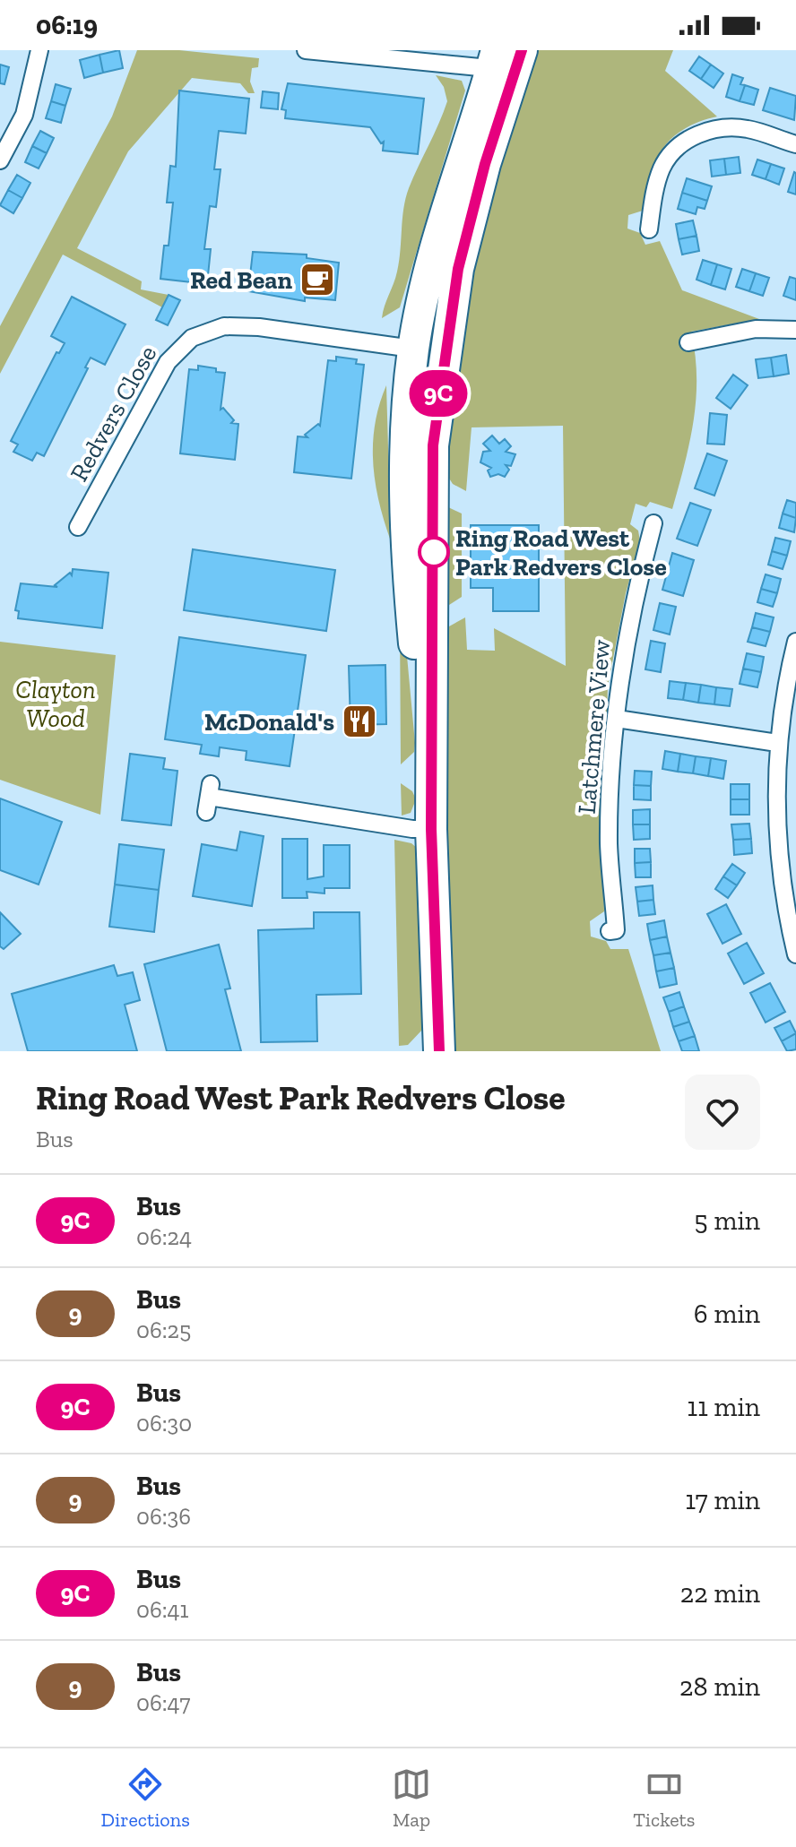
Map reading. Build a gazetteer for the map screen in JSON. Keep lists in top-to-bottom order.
{
  "streets": {
    "street": ["Redvers Close", "Latchmere View"]
  },
  "parks": ["Clayton Wood"],
  "places": {
    "cafe": ["Red Bean"],
    "other": ["Ring Road West Park Redvers Close"],
    "restaurant": ["McDonald's"]
  },
  "lines": ["bus line 9C"],
  "page": {
    "status": "06:19",
    "on_map": "9C",
    "heading": ["Ring Road West Park Redvers Close", "Bus"],
    "list": [
      {
        "mark": "9C",
        "name": "Bus",
        "note": "06:24",
        "value": "5 min"
      },
      {
        "mark": "9",
        "name": "Bus",
        "note": "06:25",
        "value": "6 min"
      },
      {
        "mark": "9C",
        "name": "Bus",
        "note": "06:30",
        "value": "11 min"
      },
      {
        "mark": "9",
        "name": "Bus",
        "note": "06:36",
        "value": "17 min"
      },
      {
        "mark": "9C",
        "name": "Bus",
        "note": "06:41",
        "value": "22 min"
      },
      {
        "mark": "9",
        "name": "Bus",
        "note": "06:47",
        "value": "28 min"
      }
    ],
    "tabs": ["Directions", "Map", "Tickets"]
  }
}
